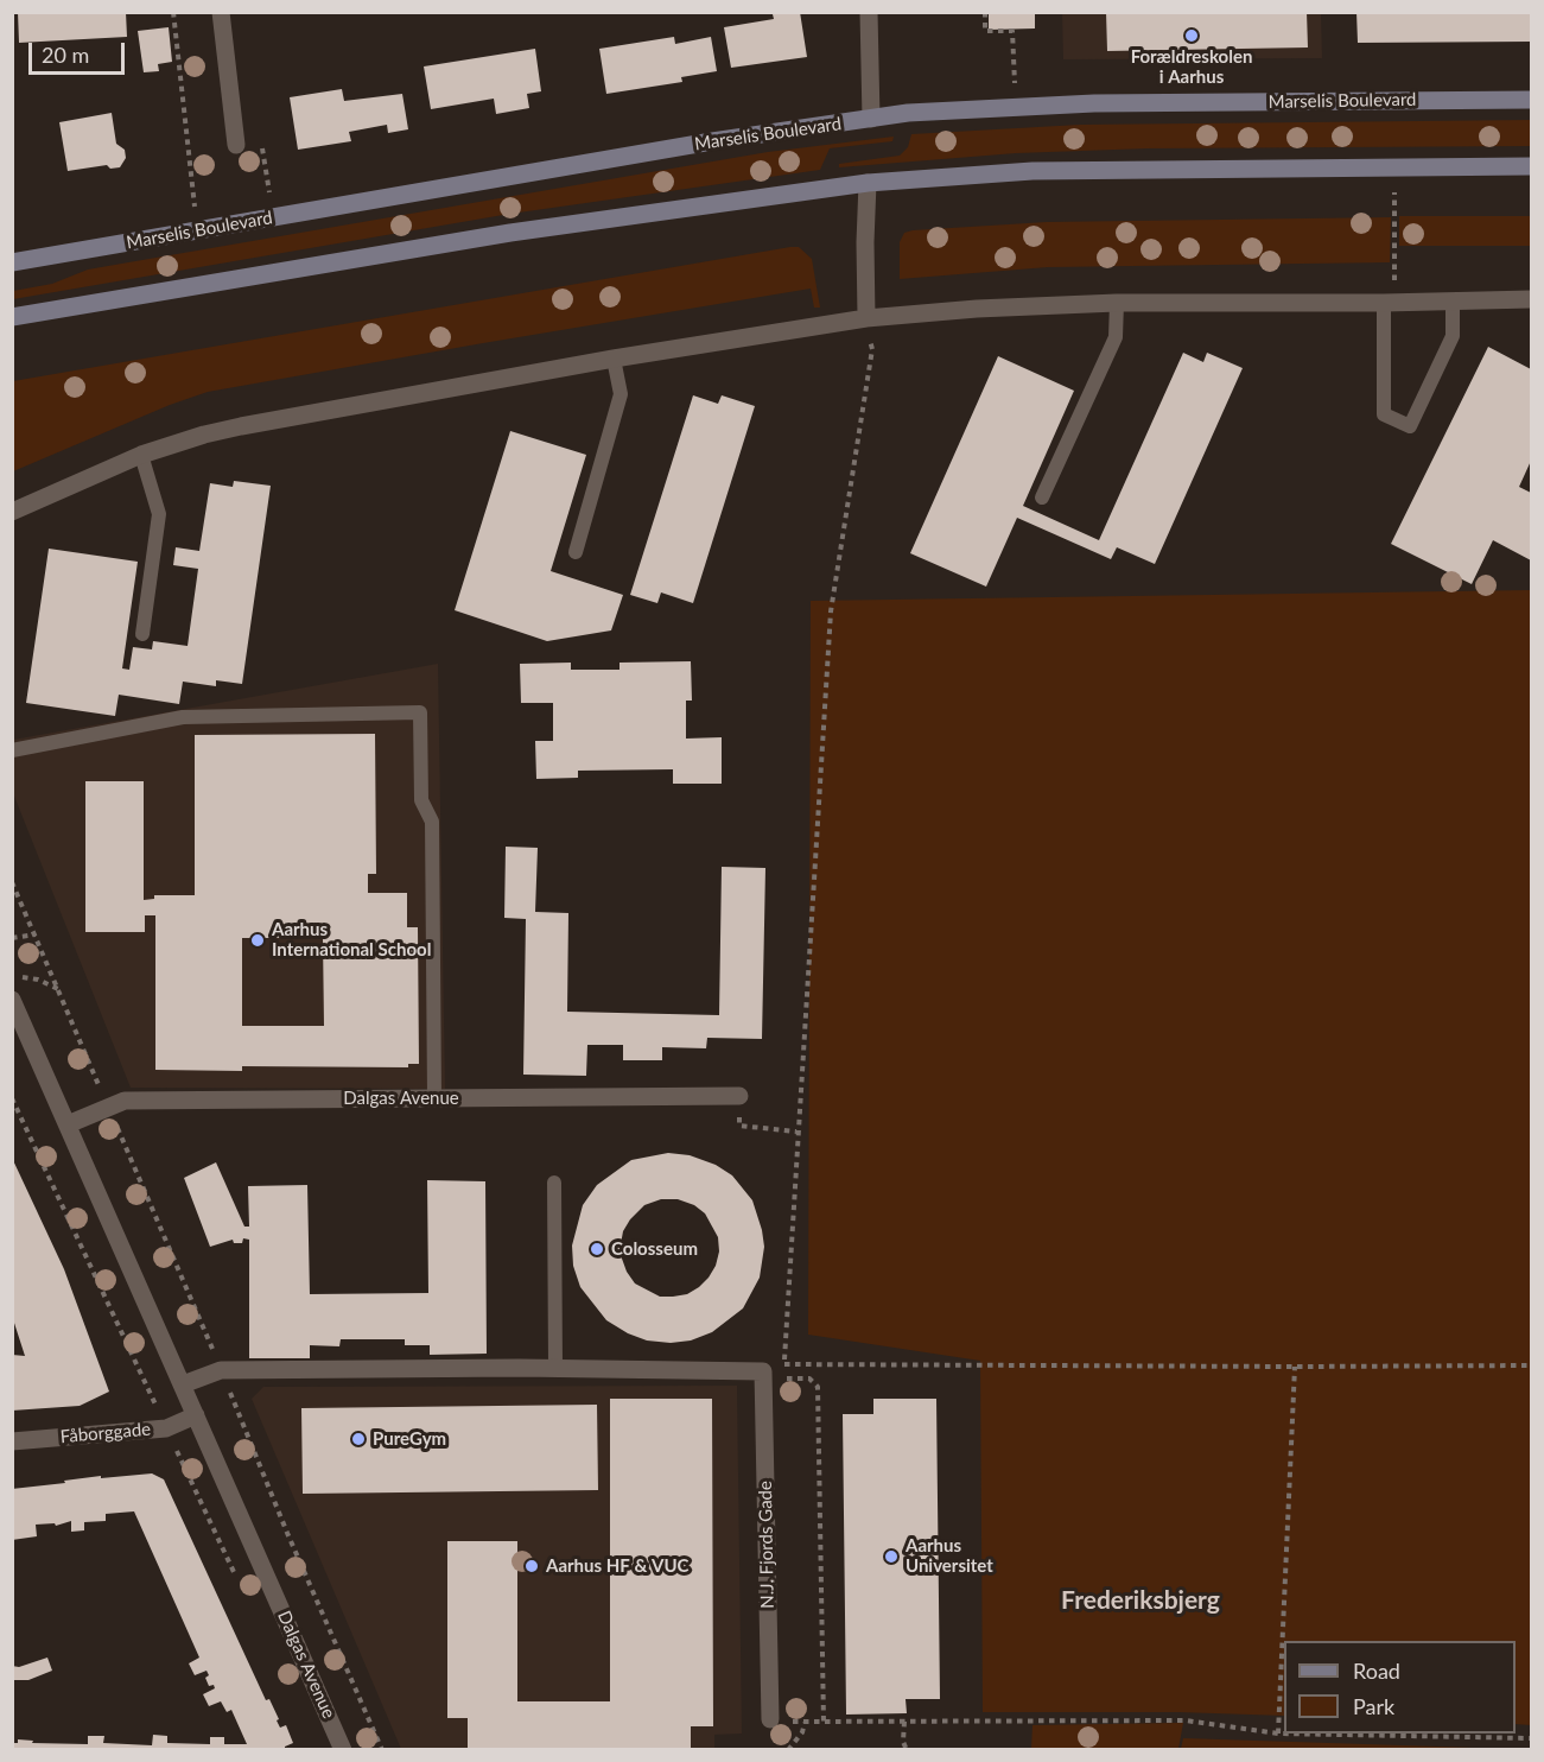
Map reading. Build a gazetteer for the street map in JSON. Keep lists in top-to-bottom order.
{
  "streets": {
    "main road": ["Marselis Boulevard"],
    "street": ["Dalgas Avenue", "Fåborggade", "N.J. Fjords Gade"]
  },
  "crossings": [
    ["Dalgas Avenue", "Fåborggade"]
  ],
  "districts": ["Frederiksbjerg"],
  "places": [
    "Forældreskolen i Aarhus",
    "Aarhus International School",
    "Colosseum",
    "PureGym",
    "Aarhus Universitet",
    "Aarhus HF & VUC"
  ],
  "legend": ["Road", "Park"],
  "scale_bar": "20 m"
}
